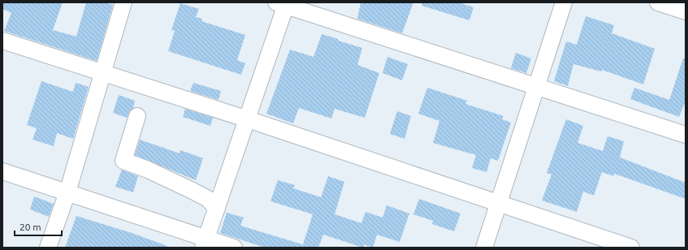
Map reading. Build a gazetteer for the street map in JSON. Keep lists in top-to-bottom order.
{
  "scale_bar": "20 m"
}
